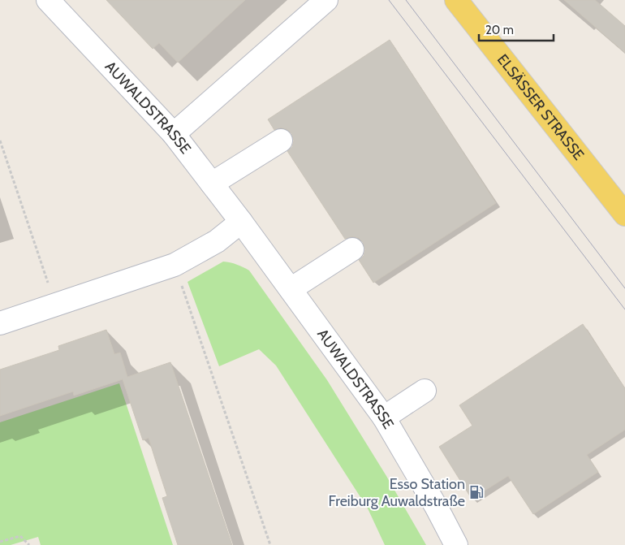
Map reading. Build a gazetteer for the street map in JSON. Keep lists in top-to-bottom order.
{
  "streets": {
    "main road": ["ELSÄSSER STRASSE"],
    "street": ["AUWALDSTRASSE"]
  },
  "places": {
    "fuel station": ["Esso Station Freiburg Auwaldstraße"]
  },
  "scale_bar": "20 m"
}
